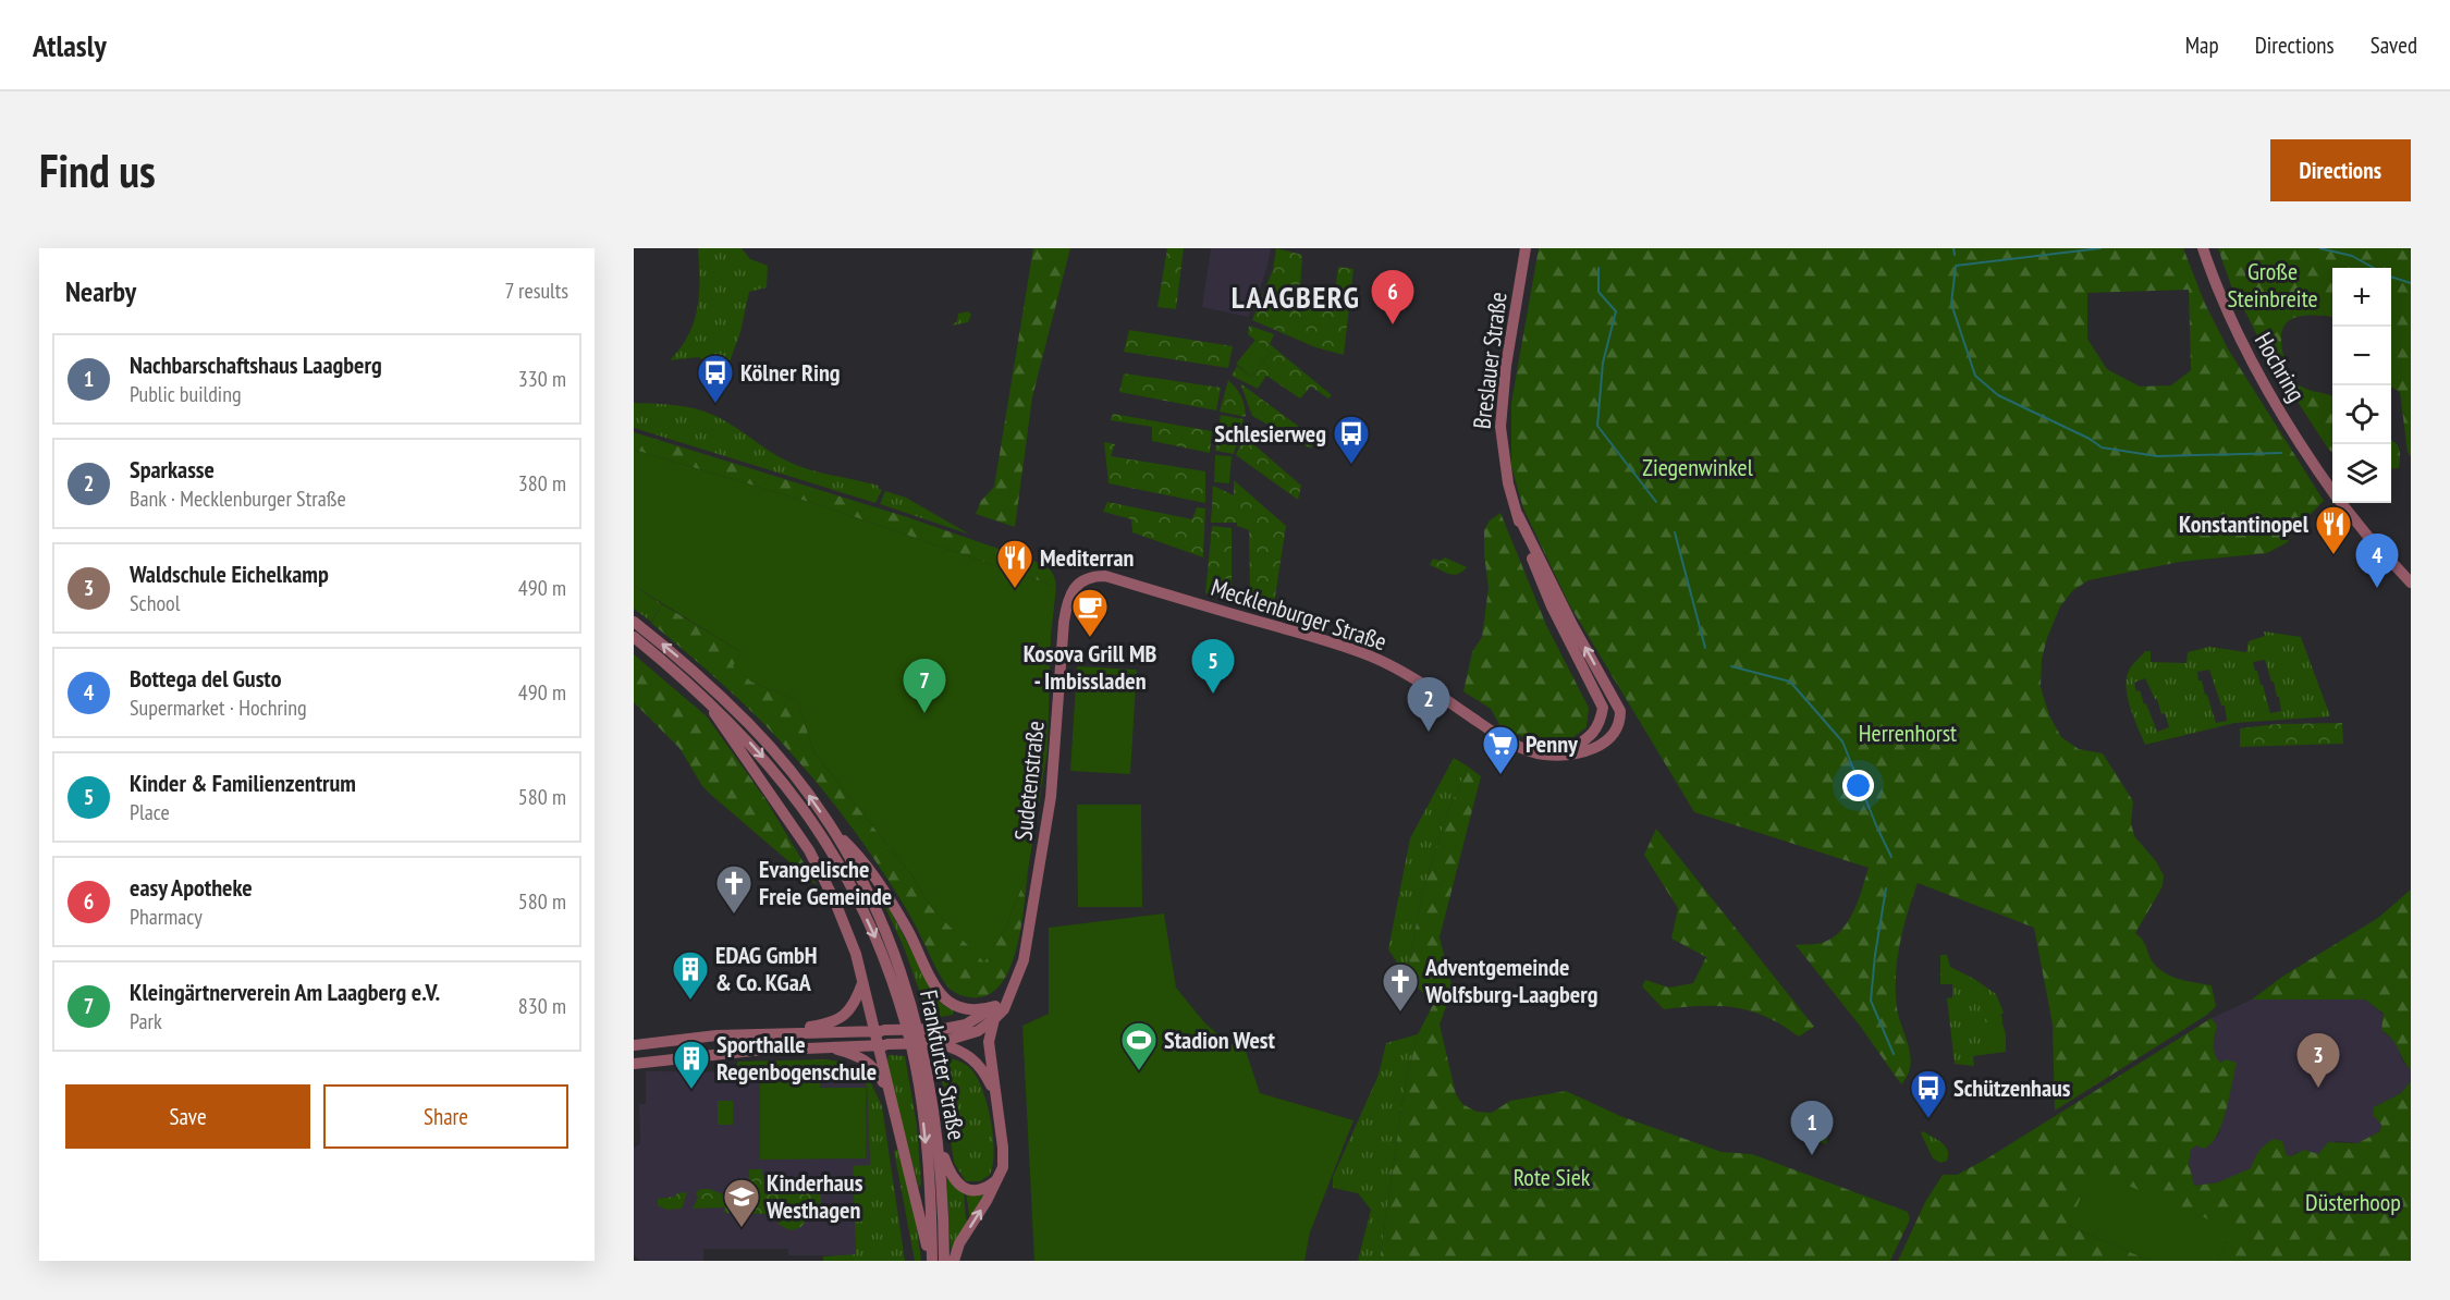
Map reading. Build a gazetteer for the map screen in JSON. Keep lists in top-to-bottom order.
{
  "streets": {
    "street": [
      "Breslauer Straße",
      "Hochring",
      "Mecklenburger Straße",
      "Sudetenstraße",
      "Frankfurter Straße"
    ]
  },
  "crossings": [
    ["Breslauer Straße", "Mecklenburger Straße"],
    ["Mecklenburger Straße", "Sudetenstraße"]
  ],
  "districts": ["LAAGBERG"],
  "parks": [
    "Große Steinbreite",
    "Ziegenwinkel",
    "Herrenhorst",
    "Rote Siek",
    "Düsterhoop"
  ],
  "places": {
    "bus stop": ["Kölner Ring", "Schlesierweg", "Schützenhaus"],
    "restaurant": ["Konstantinopel", "Mediterran"],
    "cafe": ["Kosova Grill MB - Imbissladen"],
    "supermarket": ["Penny"],
    "church": ["Evangelische Freie Gemeinde", "Adventgemeinde Wolfsburg-Laagberg"],
    "building": ["EDAG GmbH & Co. KGaA", "Sporthalle Regenbogenschule"],
    "sports": ["Stadion West"],
    "school or university": ["Kinderhaus Westhagen"]
  },
  "page": {
    "header": "Atlasly",
    "nav": ["Map", "Directions", "Saved"],
    "buttons": [
      "Directions",
      ["Save", "Share"]
    ],
    "title": "Find us",
    "heading": ["Nearby", "7 results"],
    "map_buttons": ["+", "−"],
    "pins": [
      "6",
      "4",
      "5",
      "7",
      "2",
      "3",
      "1"
    ],
    "list": [
      {
        "mark": "1",
        "name": "Nachbarschaftshaus Laagberg",
        "note": "Public building",
        "value": "330 m"
      },
      {
        "mark": "2",
        "name": "Sparkasse",
        "note": "Bank · Mecklenburger Straße",
        "value": "380 m"
      },
      {
        "mark": "3",
        "name": "Waldschule Eichelkamp",
        "note": "School",
        "value": "490 m"
      },
      {
        "mark": "4",
        "name": "Bottega del Gusto",
        "note": "Supermarket · Hochring",
        "value": "490 m"
      },
      {
        "mark": "5",
        "name": "Kinder & Familienzentrum",
        "note": "Place",
        "value": "580 m"
      },
      {
        "mark": "6",
        "name": "easy Apotheke",
        "note": "Pharmacy",
        "value": "580 m"
      },
      {
        "mark": "7",
        "name": "Kleingärtnerverein Am Laagberg e.V.",
        "note": "Park",
        "value": "830 m"
      }
    ]
  }
}
